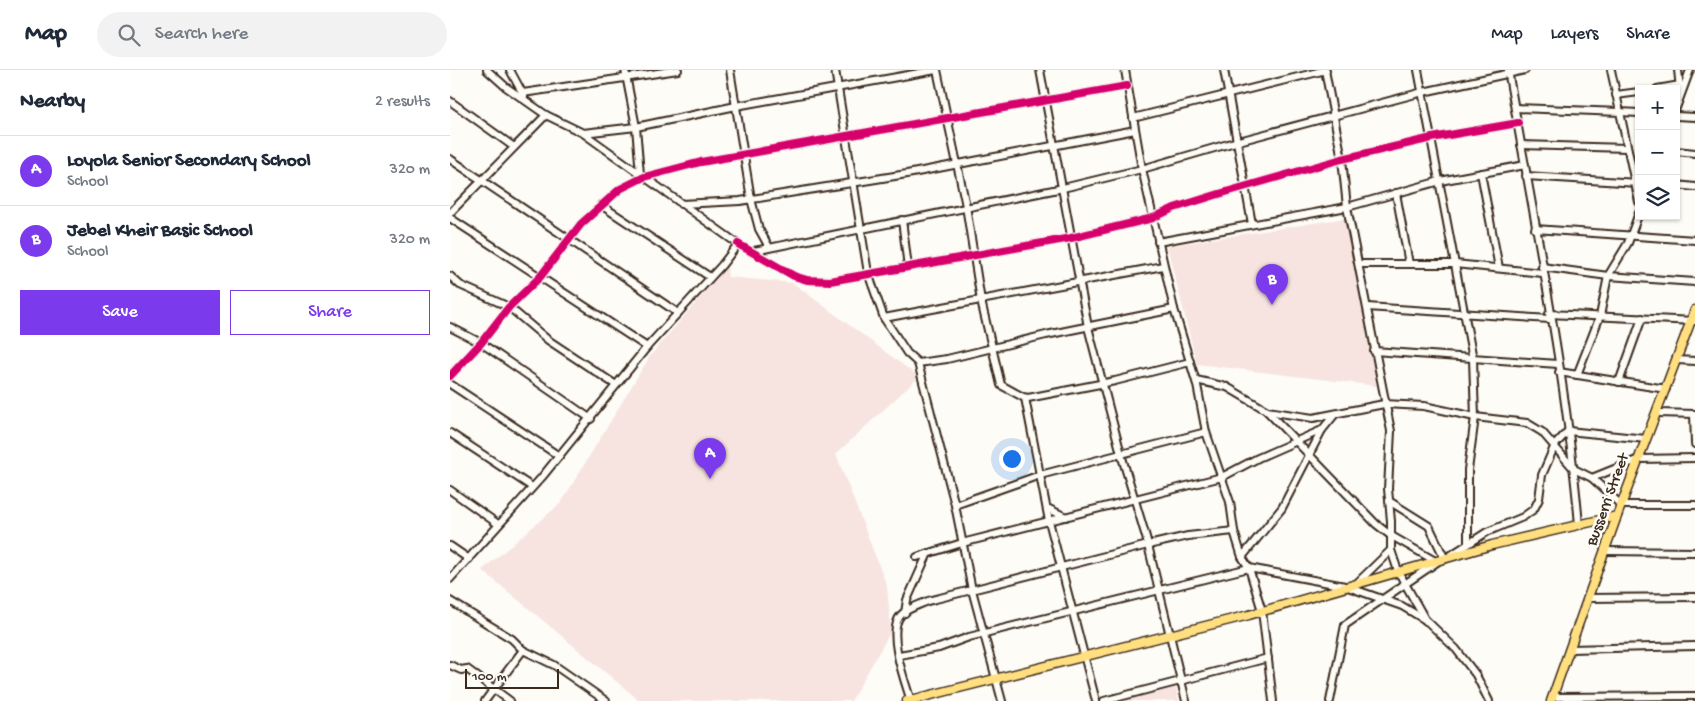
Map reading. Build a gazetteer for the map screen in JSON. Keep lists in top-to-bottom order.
{
  "streets": {
    "main road": ["Busserri Street"]
  },
  "scale_bar": "100 m",
  "page": {
    "header": "Map",
    "search": "Search here",
    "nav": ["Map", "Layers", "Share"],
    "heading": ["Nearby", "2 results"],
    "map_buttons": ["+", "−"],
    "list": [
      {
        "mark": "A",
        "name": "Loyola Senior Secondary School",
        "note": "School",
        "value": "320 m"
      },
      {
        "mark": "B",
        "name": "Jebel Kheir Basic School",
        "note": "School",
        "value": "320 m"
      }
    ],
    "pins": ["B", "A"],
    "buttons": ["Save", "Share"],
    "scale": "100 m"
  }
}
